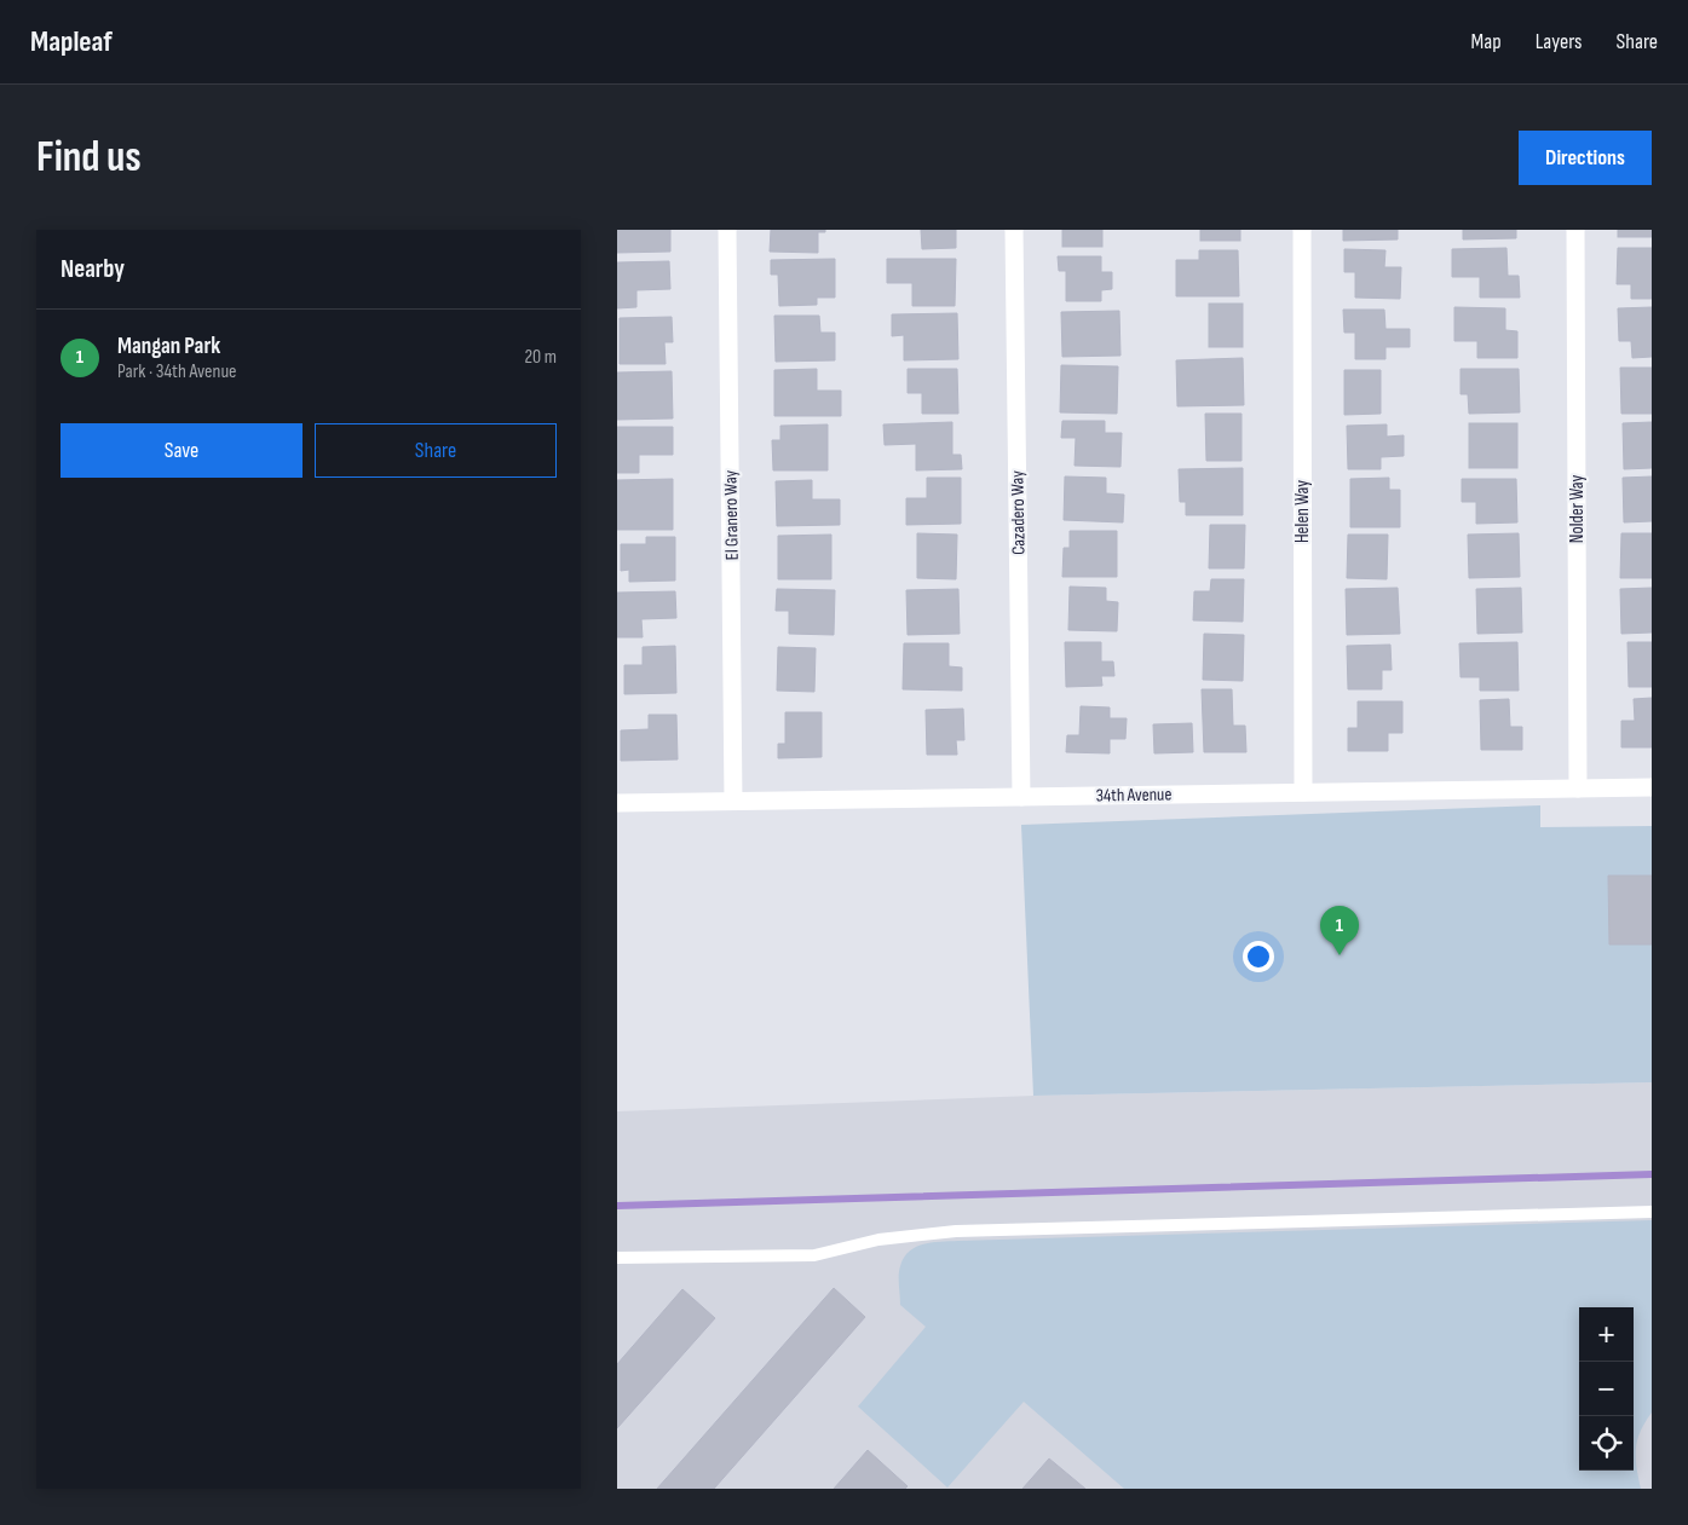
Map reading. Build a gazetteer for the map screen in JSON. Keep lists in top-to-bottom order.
{
  "streets": {
    "street": [
      "Nolder Way",
      "Helen Way",
      "Cazadero Way",
      "El Granero Way",
      "34th Avenue"
    ]
  },
  "crossings": [
    ["Nolder Way", "34th Avenue"],
    ["Helen Way", "34th Avenue"],
    ["Cazadero Way", "34th Avenue"],
    ["El Granero Way", "34th Avenue"]
  ],
  "page": {
    "header": "Mapleaf",
    "nav": ["Map", "Layers", "Share"],
    "buttons": [
      "Directions",
      ["Save", "Share"]
    ],
    "title": "Find us",
    "heading": "Nearby",
    "list": [
      {
        "mark": "1",
        "name": "Mangan Park",
        "note": "Park · 34th Avenue",
        "value": "20 m"
      }
    ],
    "pins": "1",
    "map_buttons": ["+", "−"]
  }
}
